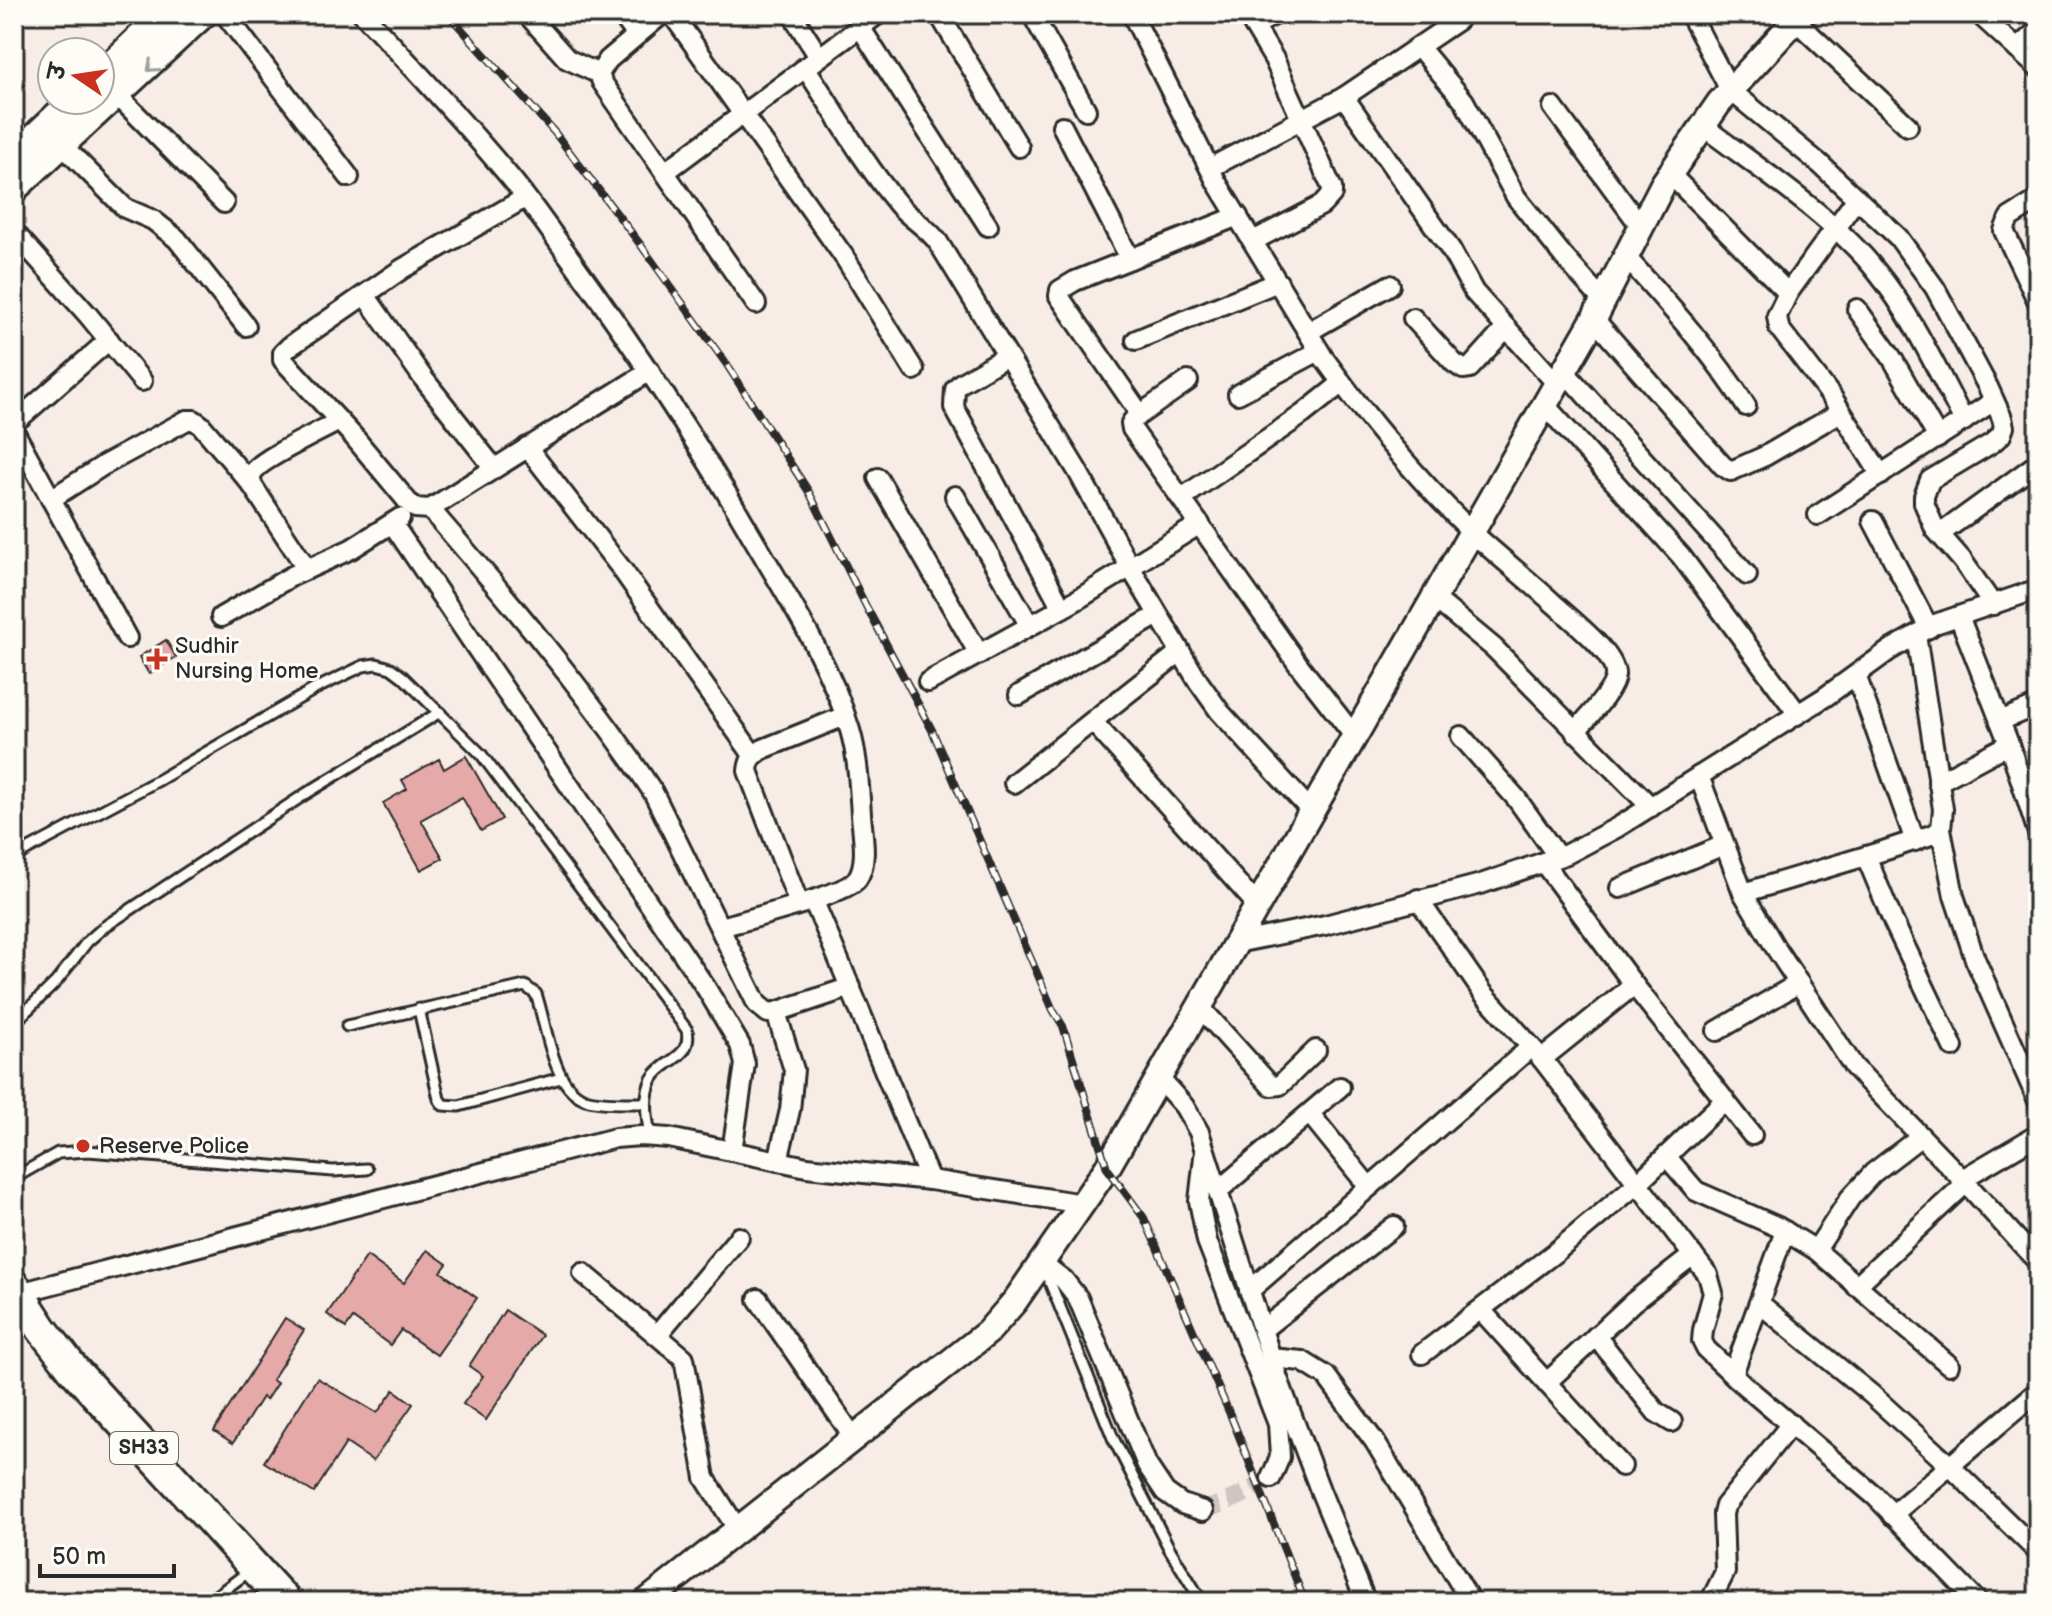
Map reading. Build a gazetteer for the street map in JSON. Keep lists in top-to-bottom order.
{
  "streets": {
    "main road": ["SH33"]
  },
  "places": {
    "health": ["Sudhir Nursing Home"],
    "other": ["Reserve Police"]
  },
  "scale_bar": "50 m",
  "north": "left"
}
